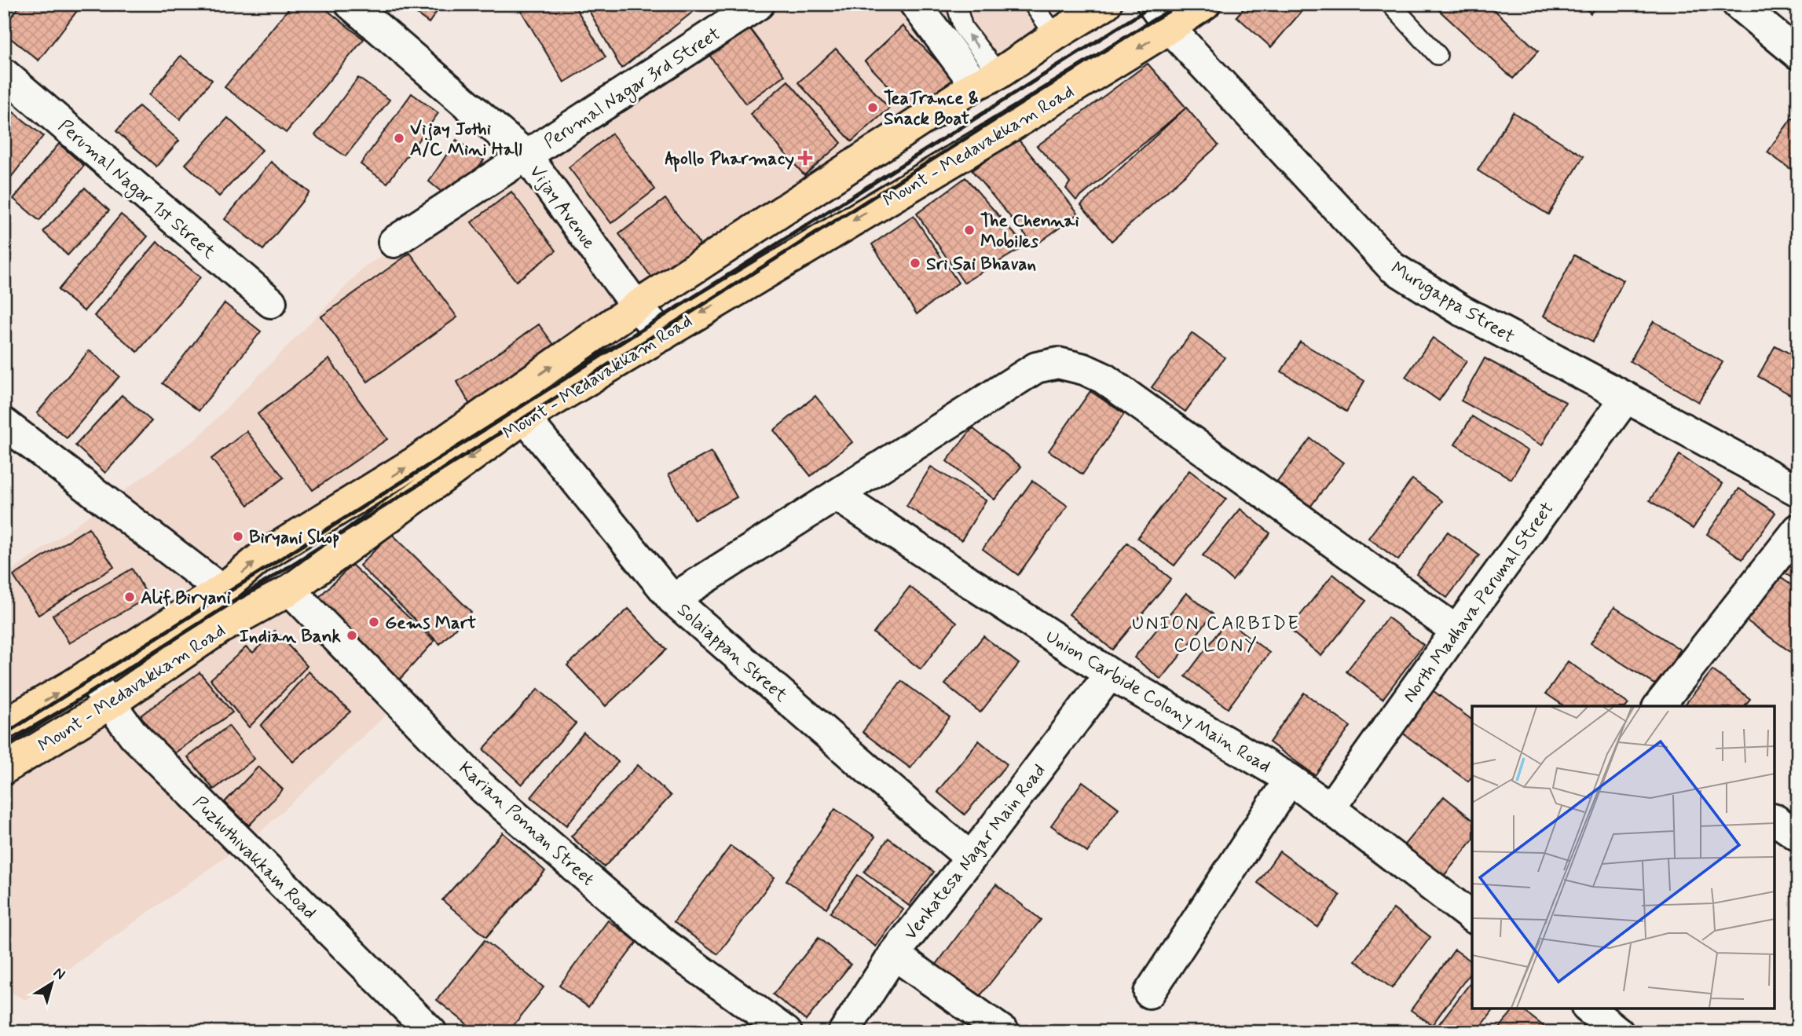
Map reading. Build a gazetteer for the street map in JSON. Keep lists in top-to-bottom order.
{
  "streets": {
    "main road": ["Mount - Medavakkam Road"],
    "street": [
      "Perumal Nagar 3rd Street",
      "Perumal Nagar 1st Street",
      "Vijay Avenue",
      "Murugappa Street",
      "North Madhava Perumal Street",
      "Solaiappan Street",
      "Union Carbide Colony Main Road",
      "Karian Ponnan Street",
      "Venkatesa Nagar Main Road",
      "Puzhuthivakkam Road"
    ]
  },
  "crossings": [
    ["Perumal Nagar 3rd Street", "Vijay Avenue"],
    ["Mount - Medavakkam Road", "Vijay Avenue"],
    ["Mount - Medavakkam Road", "Murugappa Street"],
    ["Mount - Medavakkam Road", "Solaiappan Street"],
    ["Mount - Medavakkam Road", "Karian Ponnan Street"],
    ["Mount - Medavakkam Road", "Puzhuthivakkam Road"],
    ["Murugappa Street", "North Madhava Perumal Street"],
    ["North Madhava Perumal Street", "Union Carbide Colony Main Road"],
    ["Solaiappan Street", "Venkatesa Nagar Main Road"],
    ["Union Carbide Colony Main Road", "Venkatesa Nagar Main Road"]
  ],
  "districts": ["UNION CARBIDE COLONY"],
  "places": {
    "other": [
      "TeaTrance & Snack Boat",
      "Vijay Jothi A/C Mini Hall",
      "The Chennai Mobiles",
      "Sri Sai Bhavan",
      "Biryani Shop",
      "Alif Biryani",
      "Gems Mart",
      "Indian Bank"
    ],
    "health": ["Apollo Pharmacy"]
  },
  "north": "top right"
}
